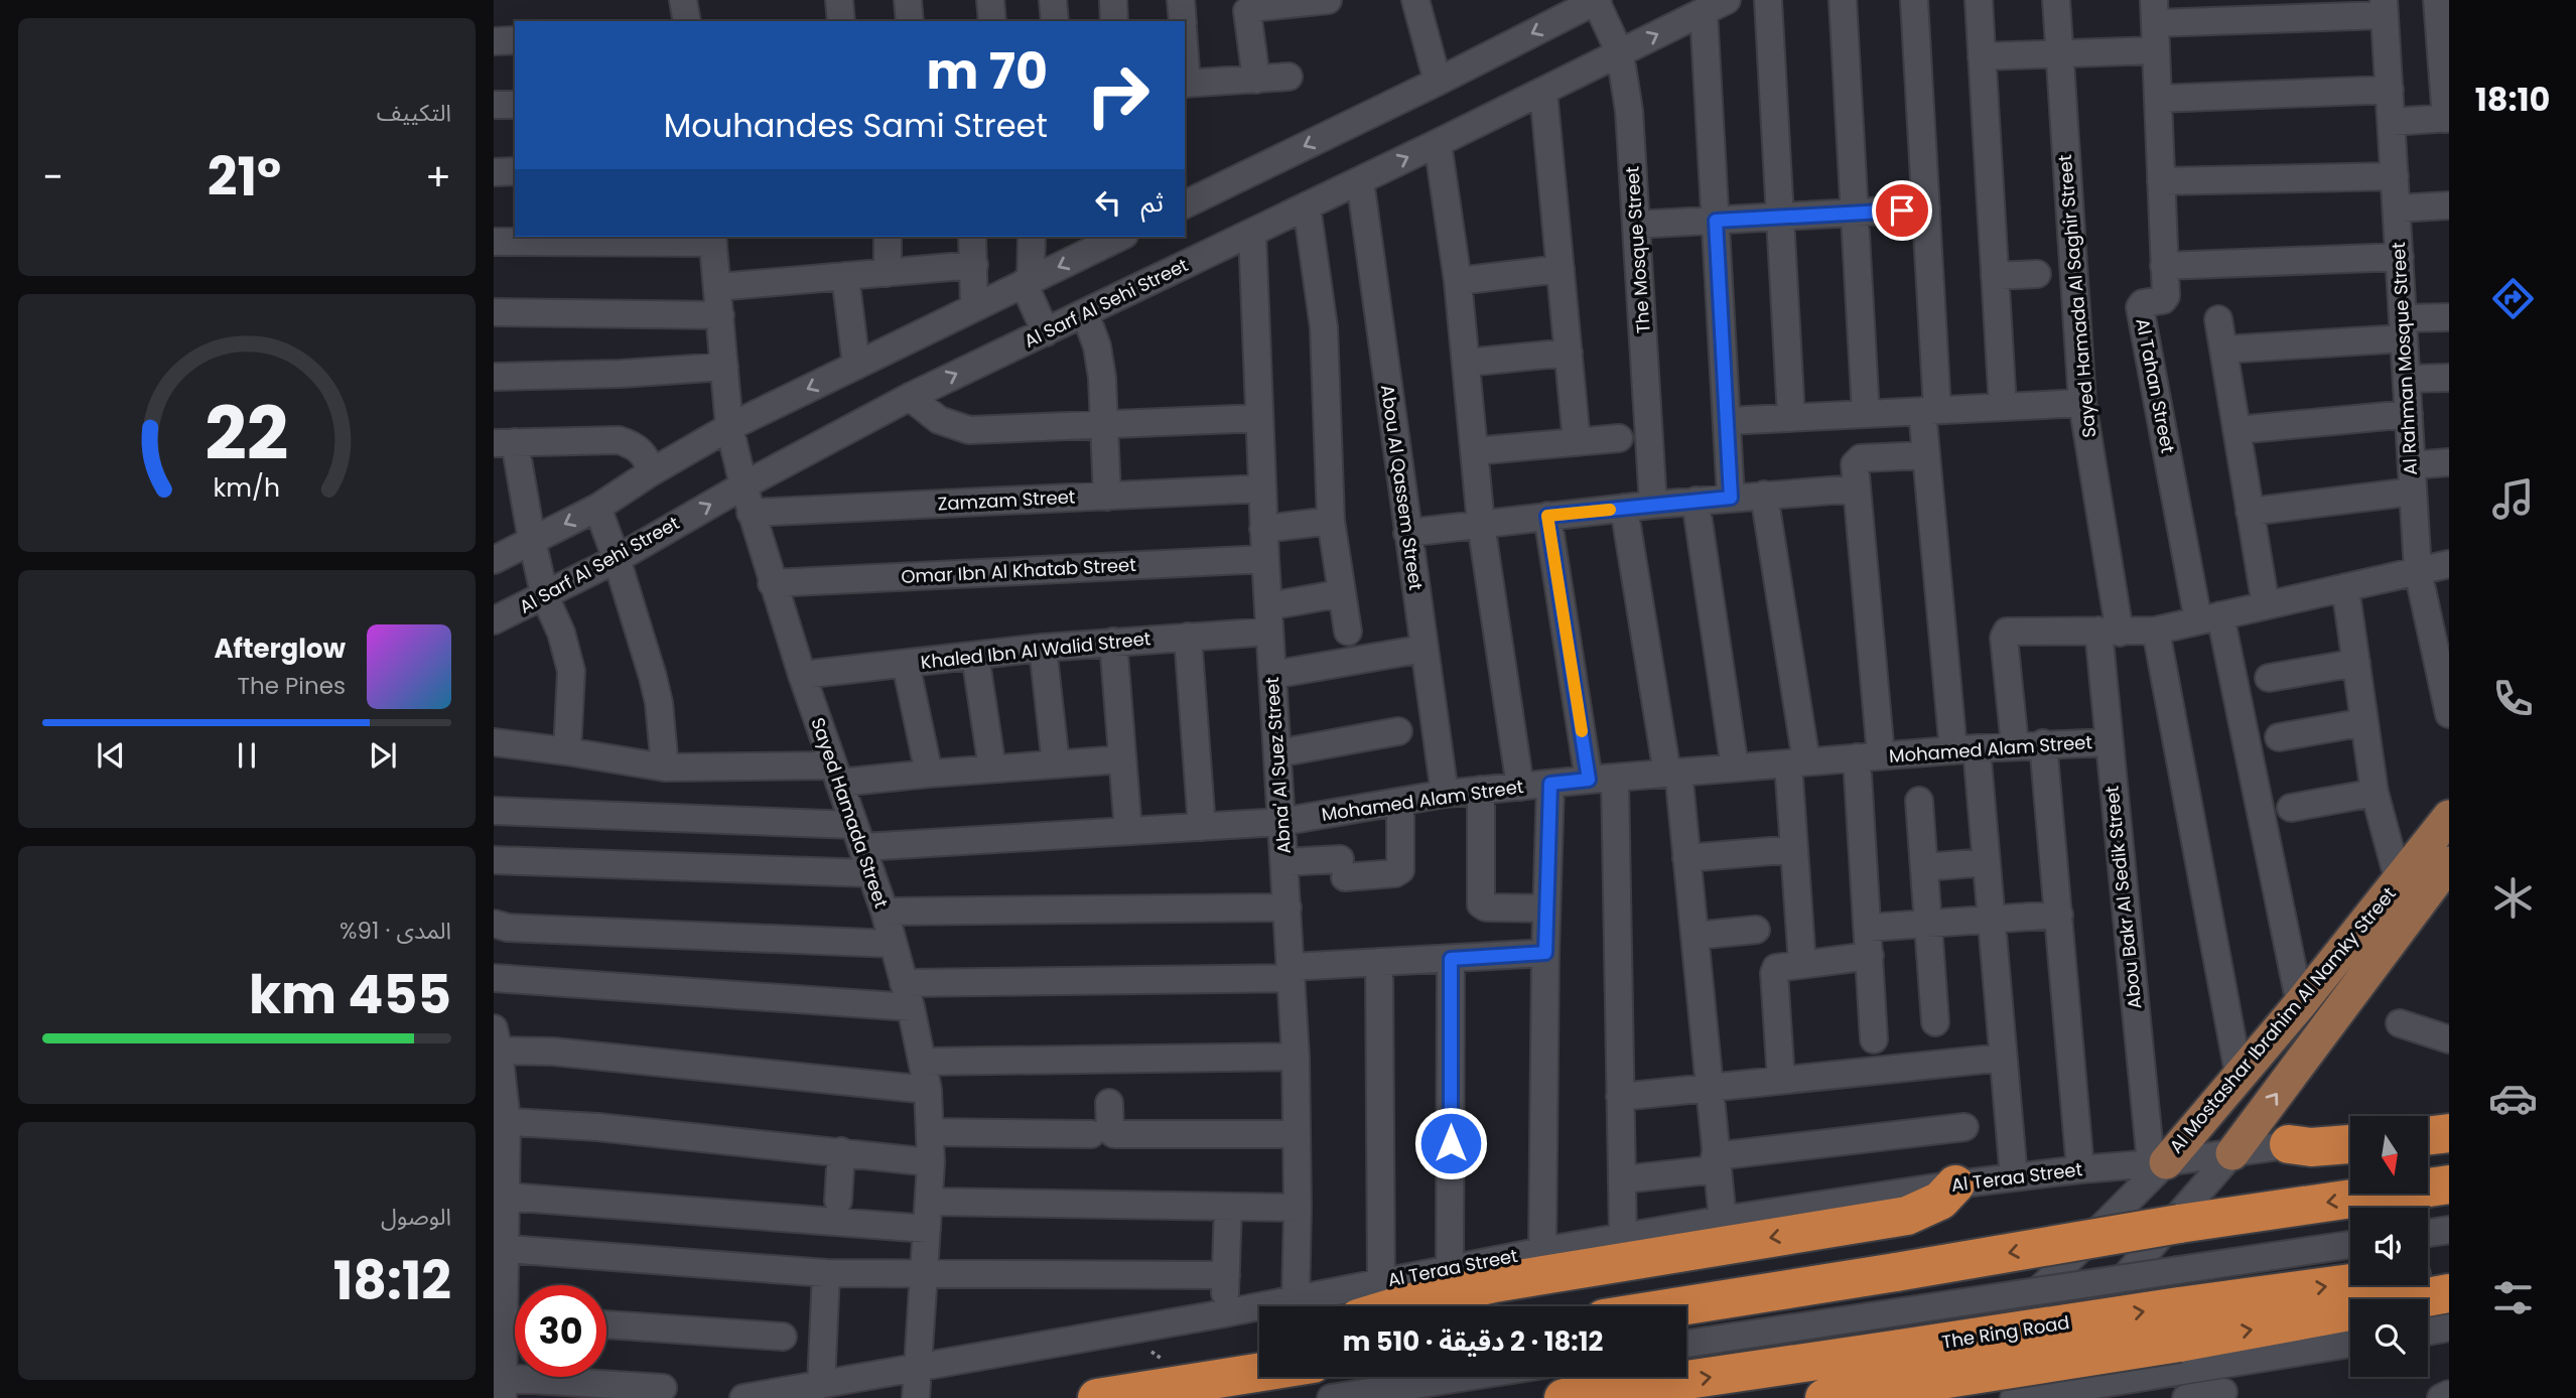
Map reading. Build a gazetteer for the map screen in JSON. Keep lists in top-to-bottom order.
{
  "streets": {
    "highway": ["The Ring Road"],
    "main road": ["Al Mostashar Ibrahim Al Namky Street"],
    "street": [
      "The Mosque Street",
      "Sayed Hamada Al Saghir Street",
      "Al Sarf Al Sehi Street",
      "Al Rahman Mosque Street",
      "Al Tahan Street",
      "Abou Al Qassem Street",
      "Zamzam Street",
      "Omar Ibn Al Khatab Street",
      "Khaled Ibn Al Walid Street",
      "Mohamed Alam Street",
      "Abna' Al Suez Street",
      "Sayed Hamada Street",
      "Abou Bakr Al Sedik Street",
      "Al Teraa Street"
    ]
  },
  "crossings": [
    ["The Mosque Street", "Al Sarf Al Sehi Street"],
    ["Sayed Hamada Al Saghir Street", "Abou Bakr Al Sedik Street"],
    ["Al Sarf Al Sehi Street", "Abou Al Qassem Street"],
    ["Al Sarf Al Sehi Street", "Abna' Al Suez Street"],
    ["Al Sarf Al Sehi Street", "Sayed Hamada Street"],
    ["Abou Al Qassem Street", "Mohamed Alam Street"],
    ["Zamzam Street", "Abna' Al Suez Street"],
    ["Zamzam Street", "Sayed Hamada Street"],
    ["Omar Ibn Al Khatab Street", "Abna' Al Suez Street"],
    ["Omar Ibn Al Khatab Street", "Sayed Hamada Street"],
    ["Khaled Ibn Al Walid Street", "Abna' Al Suez Street"],
    ["Khaled Ibn Al Walid Street", "Sayed Hamada Street"],
    ["Mohamed Alam Street", "Abna' Al Suez Street"],
    ["Mohamed Alam Street", "Sayed Hamada Street"],
    ["Mohamed Alam Street", "Abou Bakr Al Sedik Street"],
    ["Abna' Al Suez Street", "Al Teraa Street"],
    ["Sayed Hamada Street", "Al Teraa Street"],
    ["Abou Bakr Al Sedik Street", "Al Mostashar Ibrahim Al Namky Street"],
    ["Abou Bakr Al Sedik Street", "Al Teraa Street"],
    ["Al Mostashar Ibrahim Al Namky Street", "Al Teraa Street"],
    ["Al Mostashar Ibrahim Al Namky Street", "The Ring Road"]
  ],
  "north": "bottom",
  "page": {
    "tabs": "18:10",
    "tile": [
      "التكييف",
      ["المدى · 91%", "455 km"],
      ["الوصول", "18:12"]
    ],
    "turn": ["70 m", "Mouhandes Sami Street"],
    "heat": ["−", "21°", "+"],
    "then": "ثم",
    "song": ["Afterglow", "The Pines"],
    "limit": "30",
    "trip": "18:12 · 2 دقيقة · 510 m",
    "gauge": ["22", "km/h"]
  }
}
